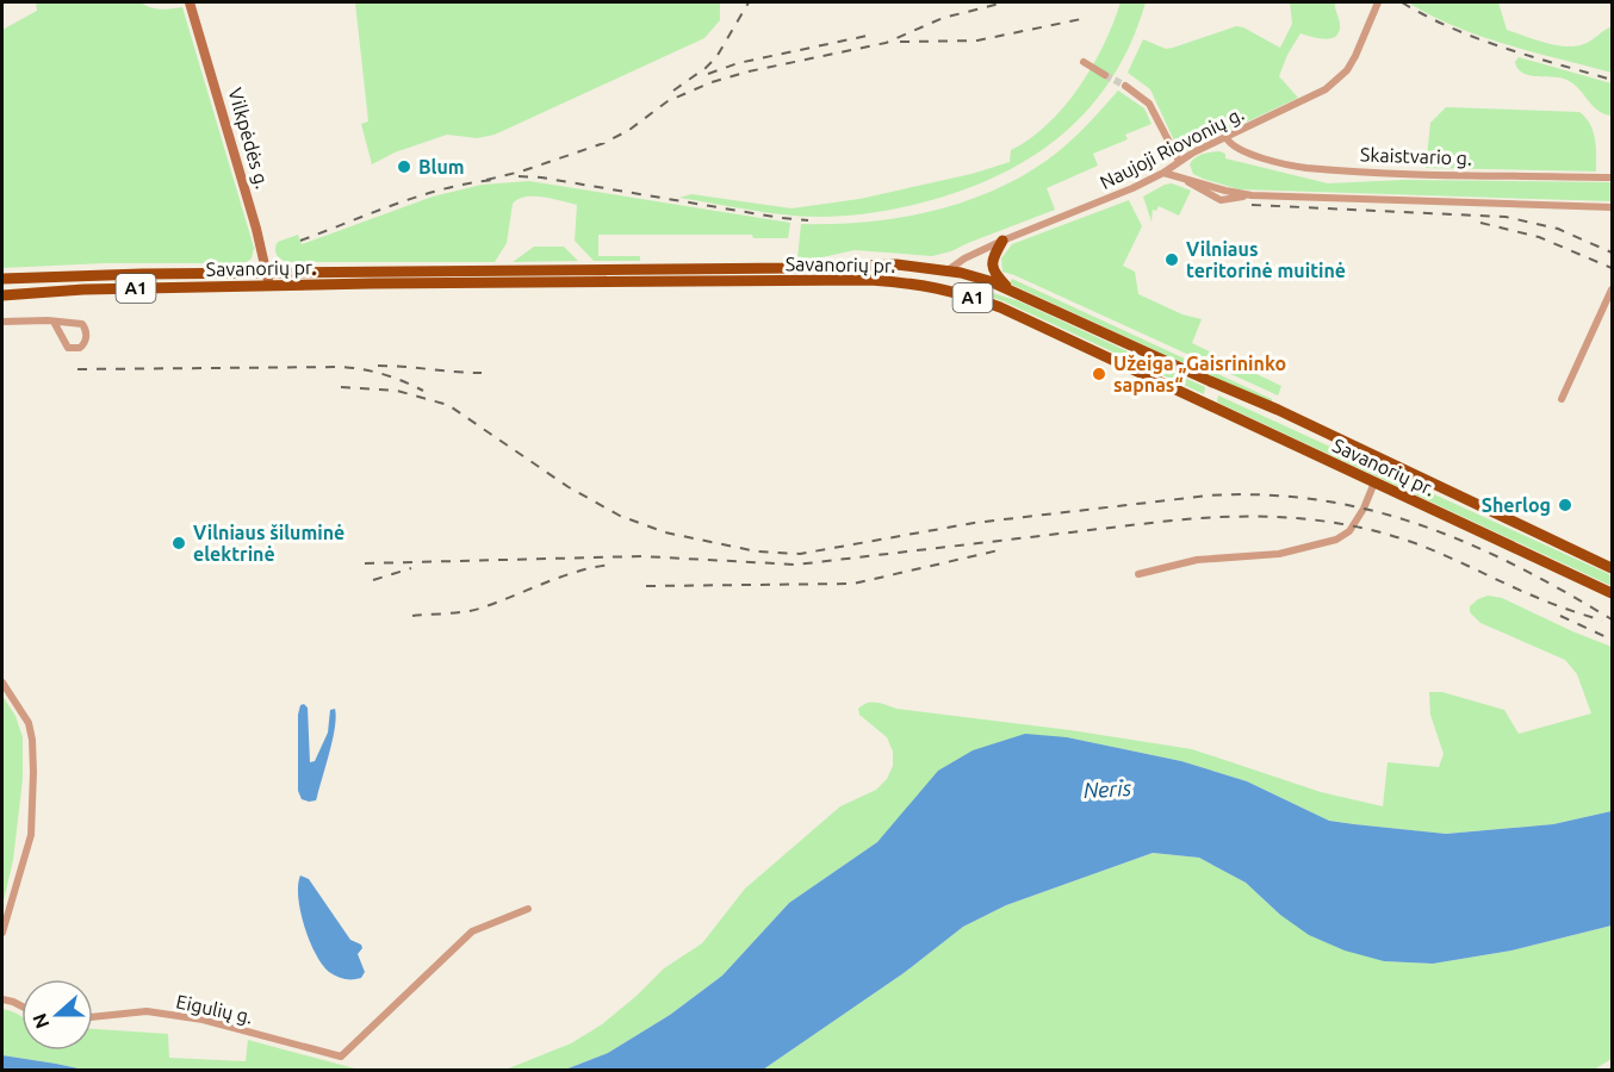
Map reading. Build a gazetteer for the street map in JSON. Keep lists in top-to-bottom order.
{
  "streets": {
    "highway": ["Savanorių pr.", "A1"],
    "main road": ["Vilkpėdės g."],
    "street": ["Naujoji Riovonių g.", "Skaistvario g.", "Eigulių g."]
  },
  "crossings": [
    ["Vilkpėdės g.", "Savanorių pr."],
    ["Naujoji Riovonių g.", "Skaistvario g."],
    ["Naujoji Riovonių g.", "Savanorių pr."]
  ],
  "water": ["Neris"],
  "places": [
    "Blum",
    "Vilniaus teritorinė muitinė",
    "Užeiga „Gaisrininko sapnas“",
    "Sherlog",
    "Vilniaus šiluminė elektrinė"
  ],
  "north": "left"
}
